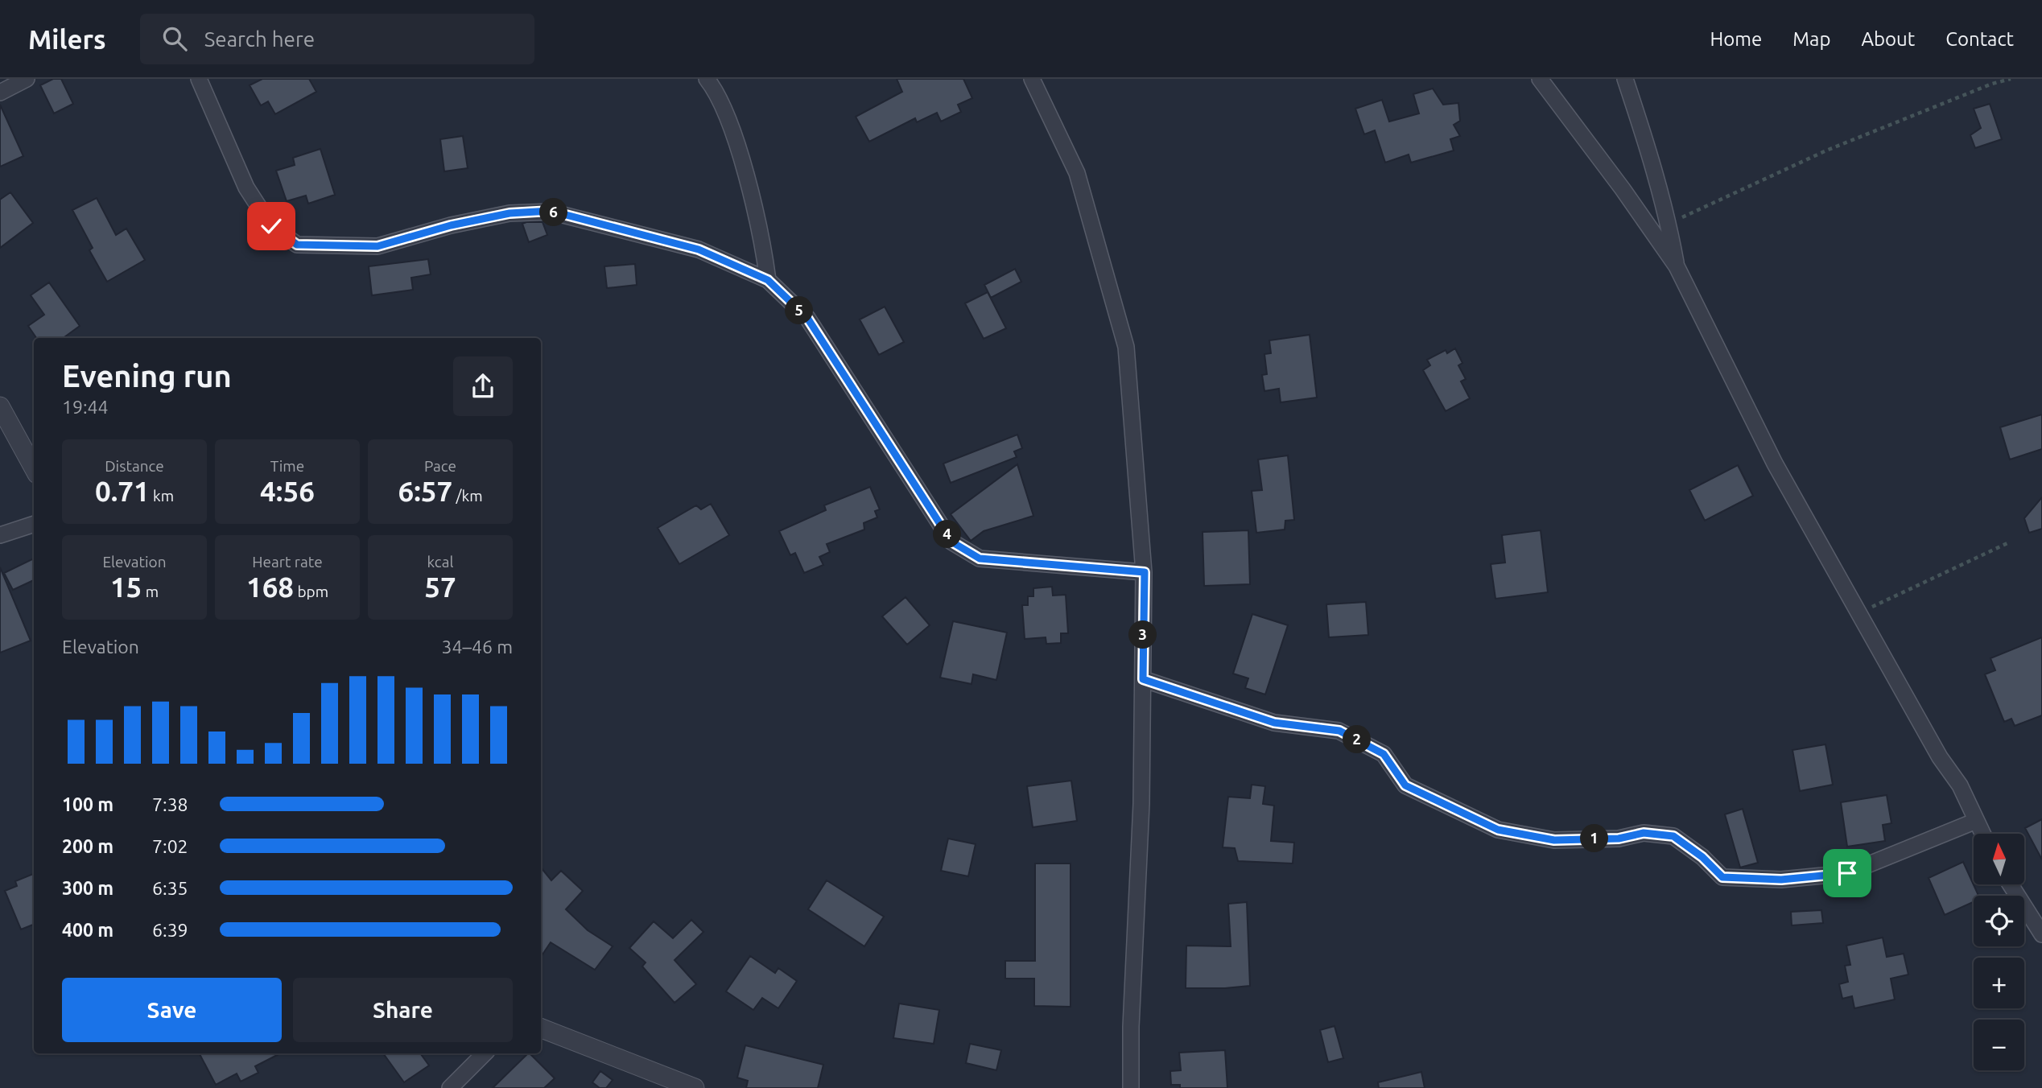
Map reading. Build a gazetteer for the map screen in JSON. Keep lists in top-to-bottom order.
{
  "north": "top",
  "page": {
    "header": "Milers",
    "search": "Search here",
    "nav": [
      "Home",
      "Map",
      "About",
      "Contact"
    ],
    "pins": [
      "6",
      "5",
      "4",
      "3",
      "2",
      "1"
    ],
    "heading": ["Evening run", "19:44"],
    "stats": [
      ["Distance", "0.71 km"],
      ["Time", "4:56"],
      ["Pace", "6:57 /km"],
      ["Elevation", "15 m"],
      ["Heart rate", "168 bpm"],
      ["kcal", "57"]
    ],
    "chart": ["Elevation", "34–46 m"],
    "list": [
      {
        "name": "100 m",
        "note": "7:38"
      },
      {
        "name": "200 m",
        "note": "7:02"
      },
      {
        "name": "300 m",
        "note": "6:35"
      },
      {
        "name": "400 m",
        "note": "6:39"
      }
    ],
    "map_buttons": ["+", "−"],
    "buttons": ["Save", "Share"]
  }
}
